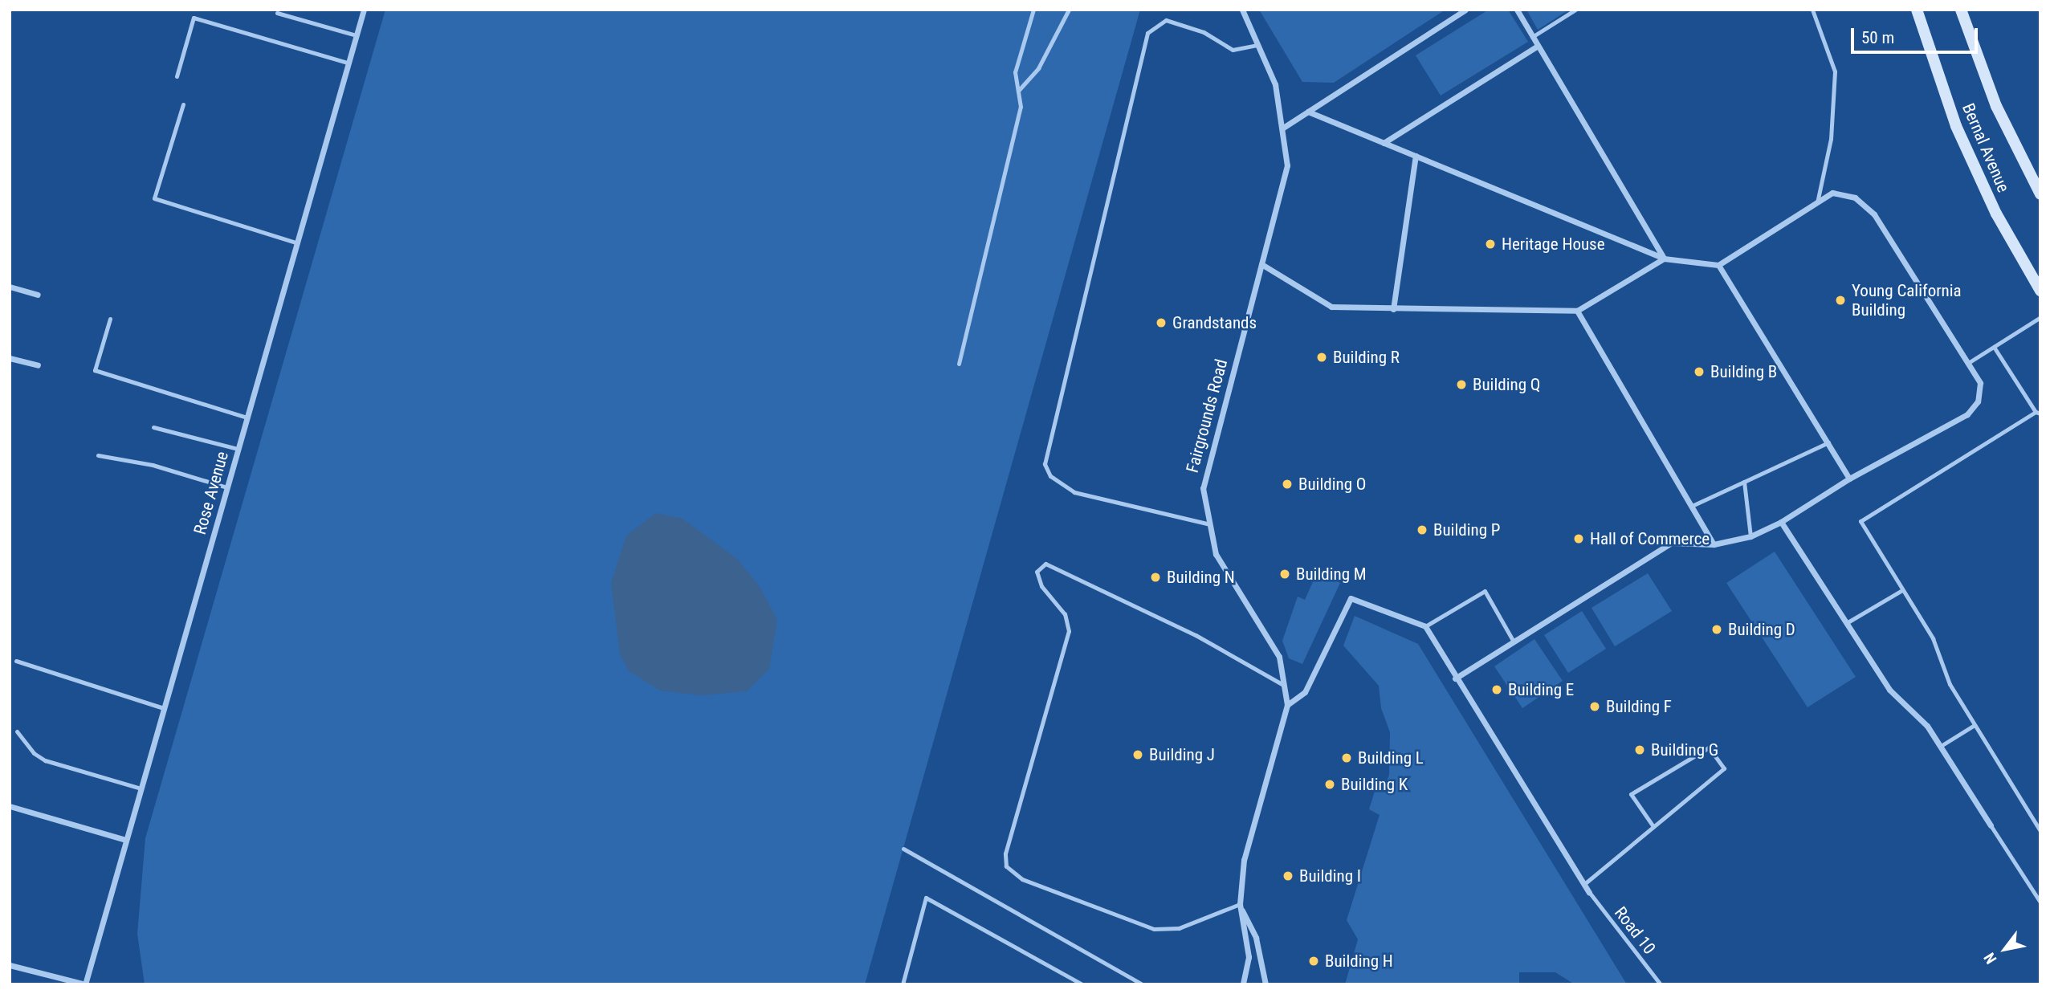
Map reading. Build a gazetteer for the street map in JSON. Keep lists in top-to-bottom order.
{
  "streets": {
    "main road": ["Bernal Avenue"],
    "street": ["Fairgrounds Road", "Rose Avenue"],
    "lane": ["Road 10"]
  },
  "places": [
    "Heritage House",
    "Young California Building",
    "Grandstands",
    "Building R",
    "Building B",
    "Building Q",
    "Building O",
    "Building P",
    "Hall of Commerce",
    "Building M",
    "Building N",
    "Building D",
    "Building E",
    "Building F",
    "Building G",
    "Building J",
    "Building L",
    "Building K",
    "Building I",
    "Building H"
  ],
  "scale_bar": "50 m",
  "north": "bottom left"
}
